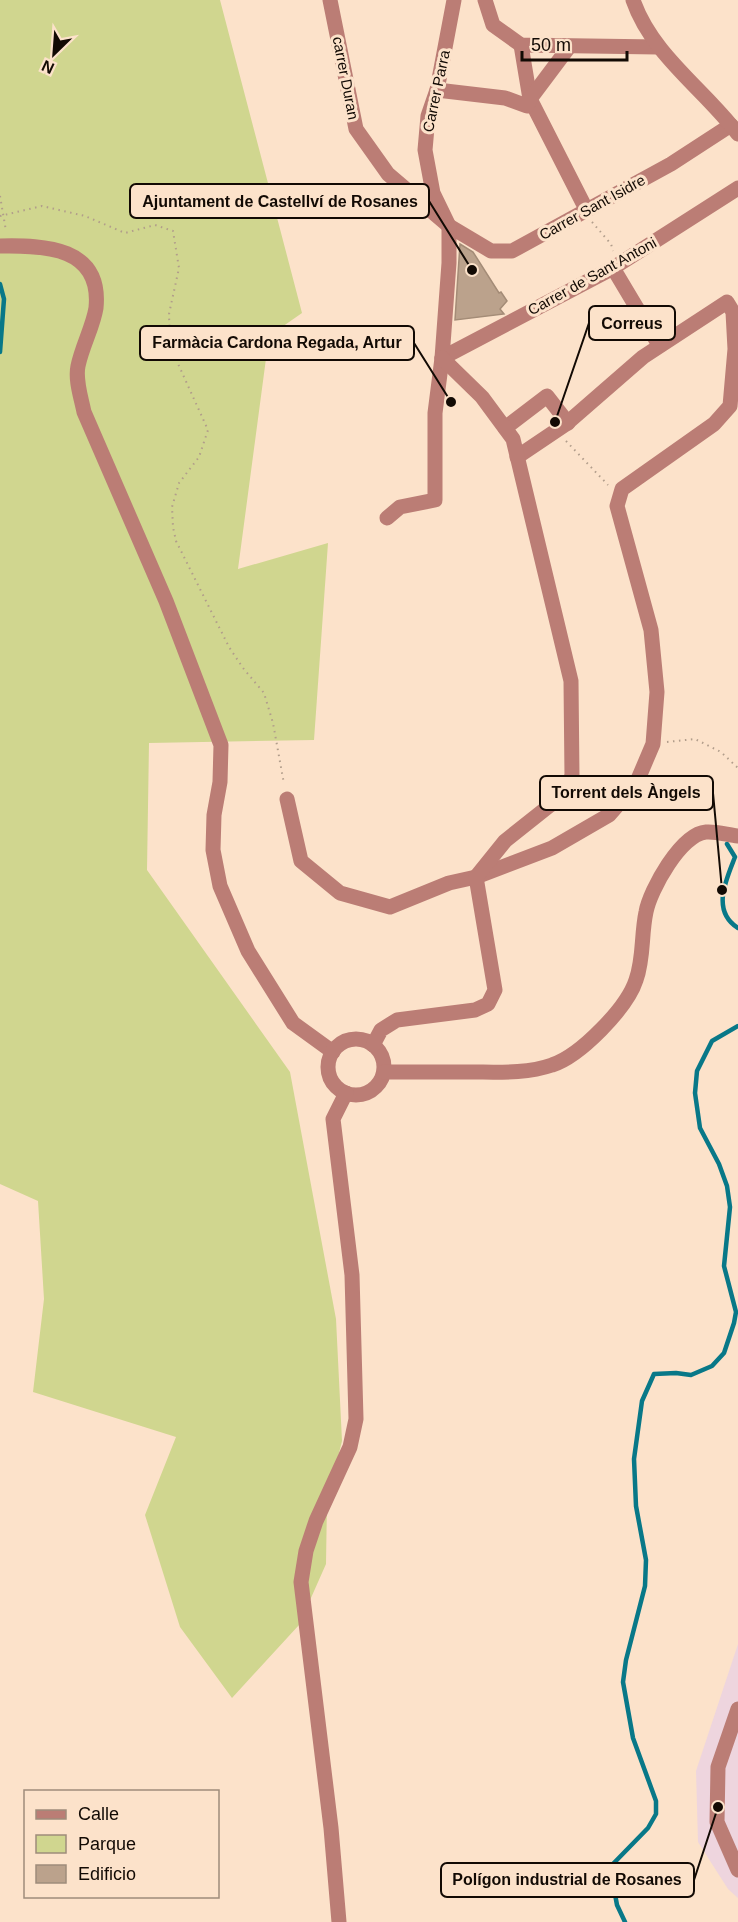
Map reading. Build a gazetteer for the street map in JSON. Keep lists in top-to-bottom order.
{
  "streets": {
    "street": [
      "carrer Duran",
      "Carrer Parra",
      "Carrer Sant Isidre",
      "Carrer de Sant Antoni"
    ]
  },
  "crossings": [
    ["carrer Duran", "Carrer Parra"],
    ["carrer Duran", "Carrer Sant Isidre"],
    ["Carrer Parra", "Carrer Sant Isidre"],
    ["Carrer Parra", "Carrer de Sant Antoni"]
  ],
  "places": [
    "Ajuntament de Castellví de Rosanes",
    "Farmàcia Cardona Regada, Artur",
    "Correus",
    "Torrent dels Àngels",
    "Polígon industrial de Rosanes"
  ],
  "legend": ["Calle", "Parque", "Edificio"],
  "scale_bar": "50 m",
  "north": "bottom left"
}
